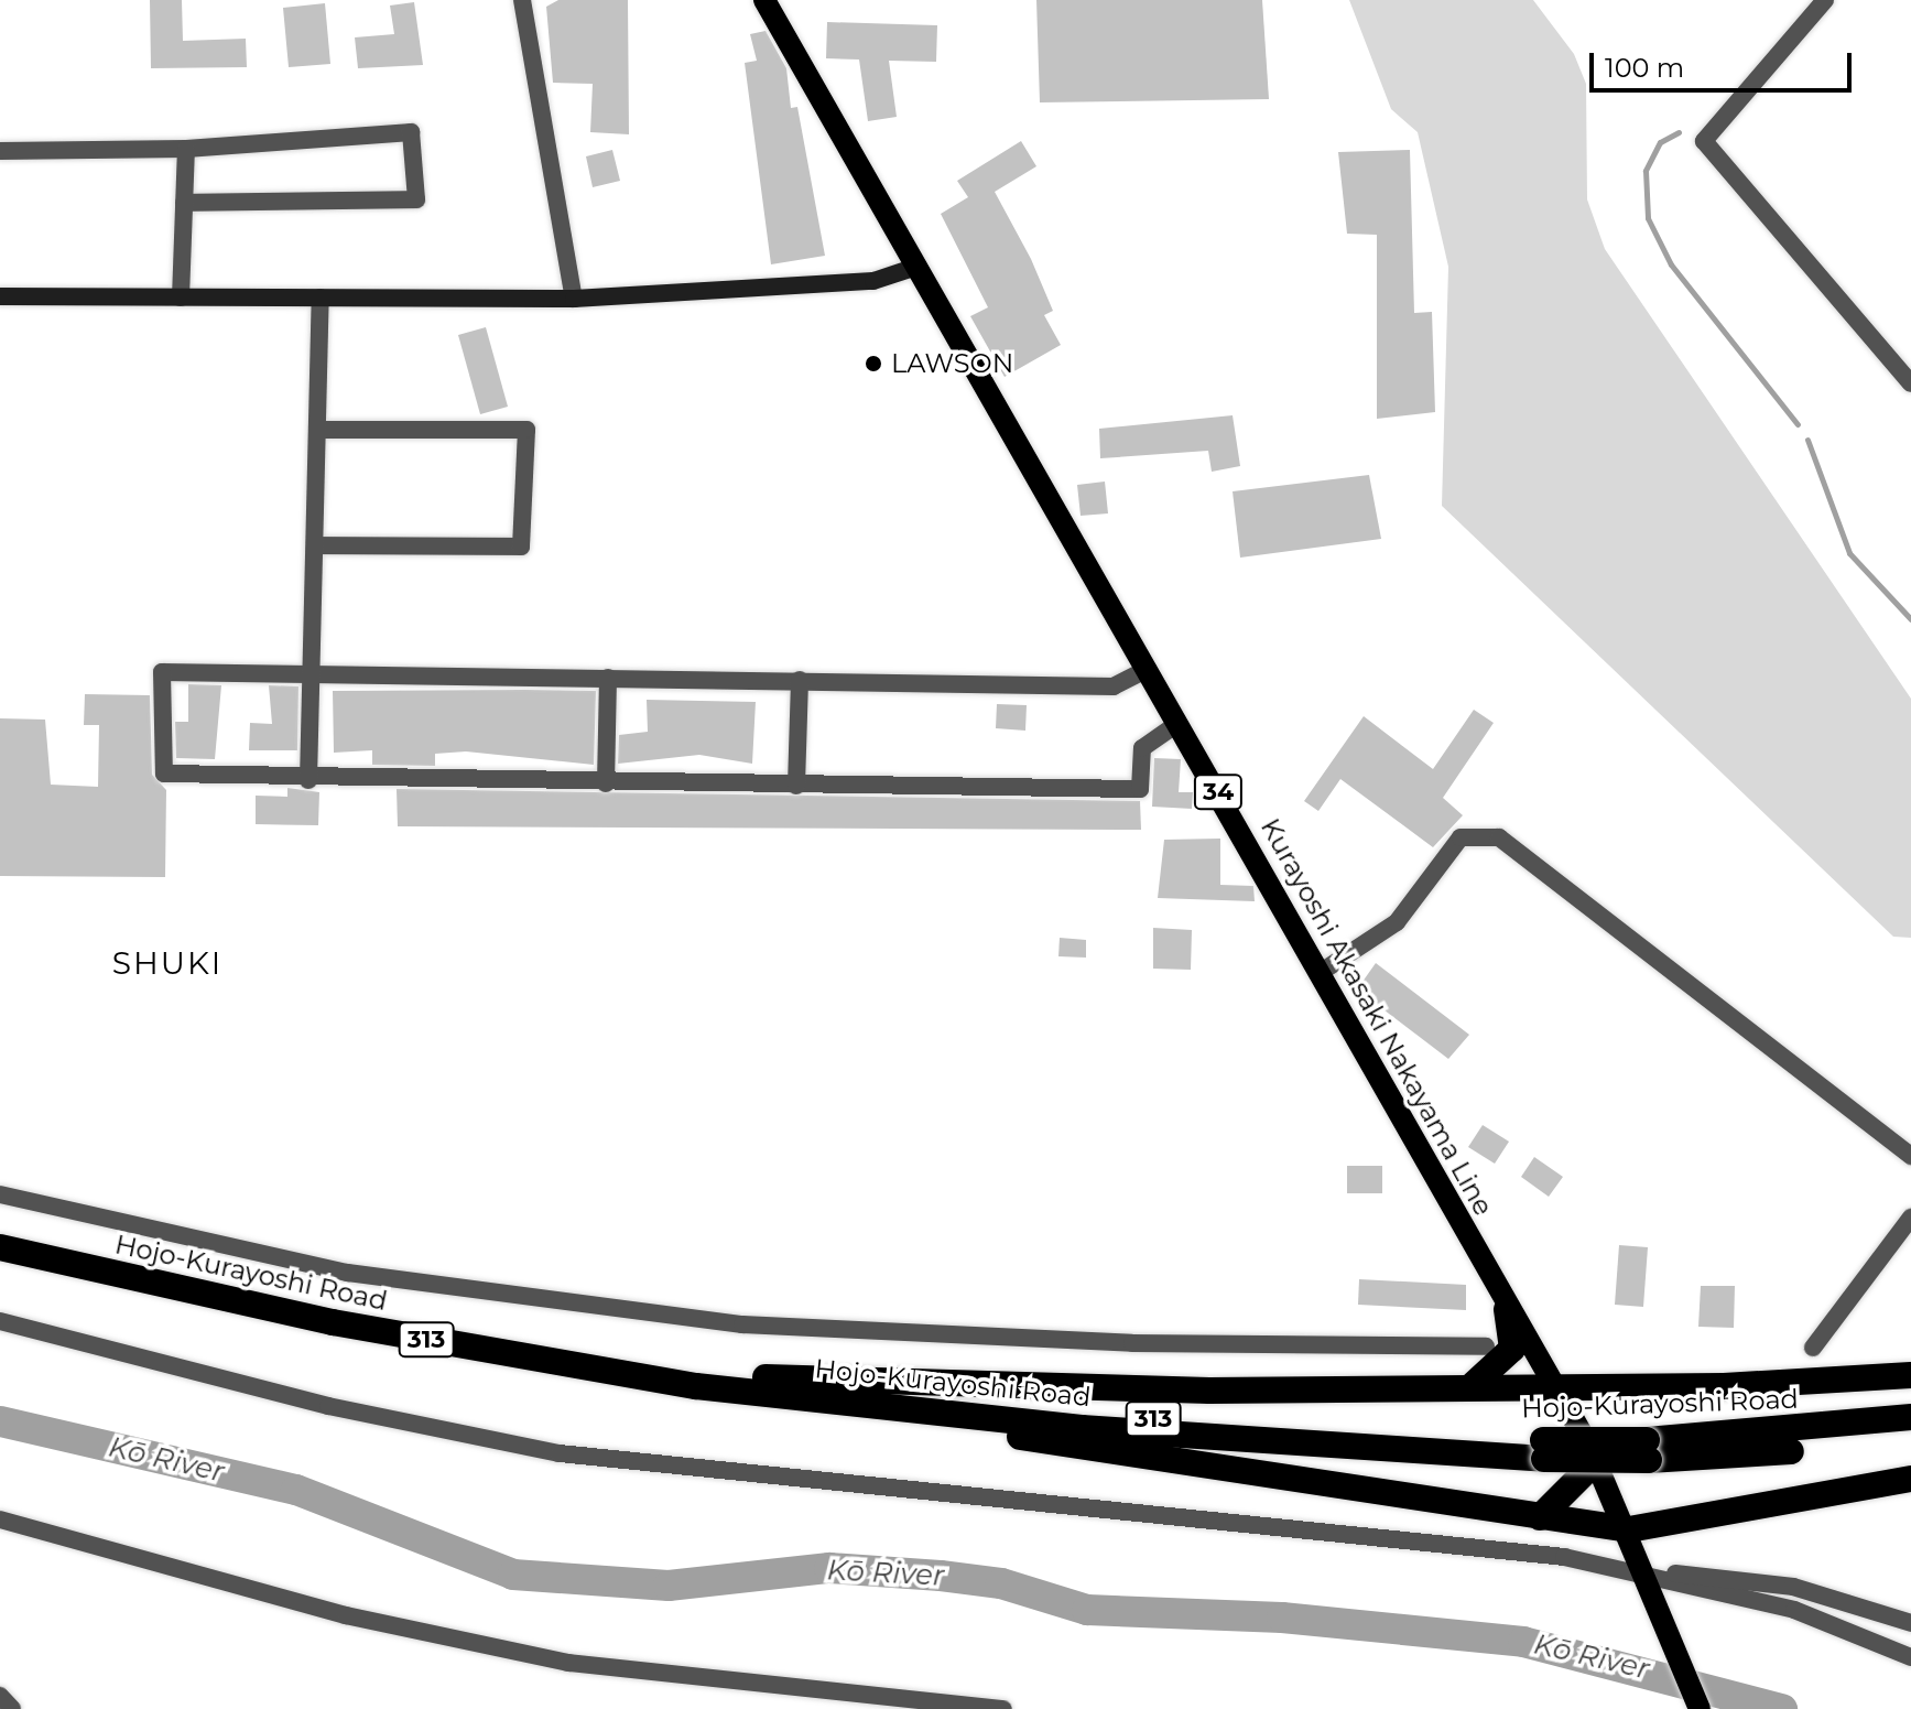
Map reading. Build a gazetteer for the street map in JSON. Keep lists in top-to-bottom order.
{
  "streets": {
    "highway": ["Hojo-Kurayoshi Road", "313"],
    "main road": ["34", "Kurayoshi Akasaki Nakayama Line"]
  },
  "districts": ["SHUKI"],
  "water": ["Kō River"],
  "places": ["LAWSON"],
  "scale_bar": "100 m"
}
